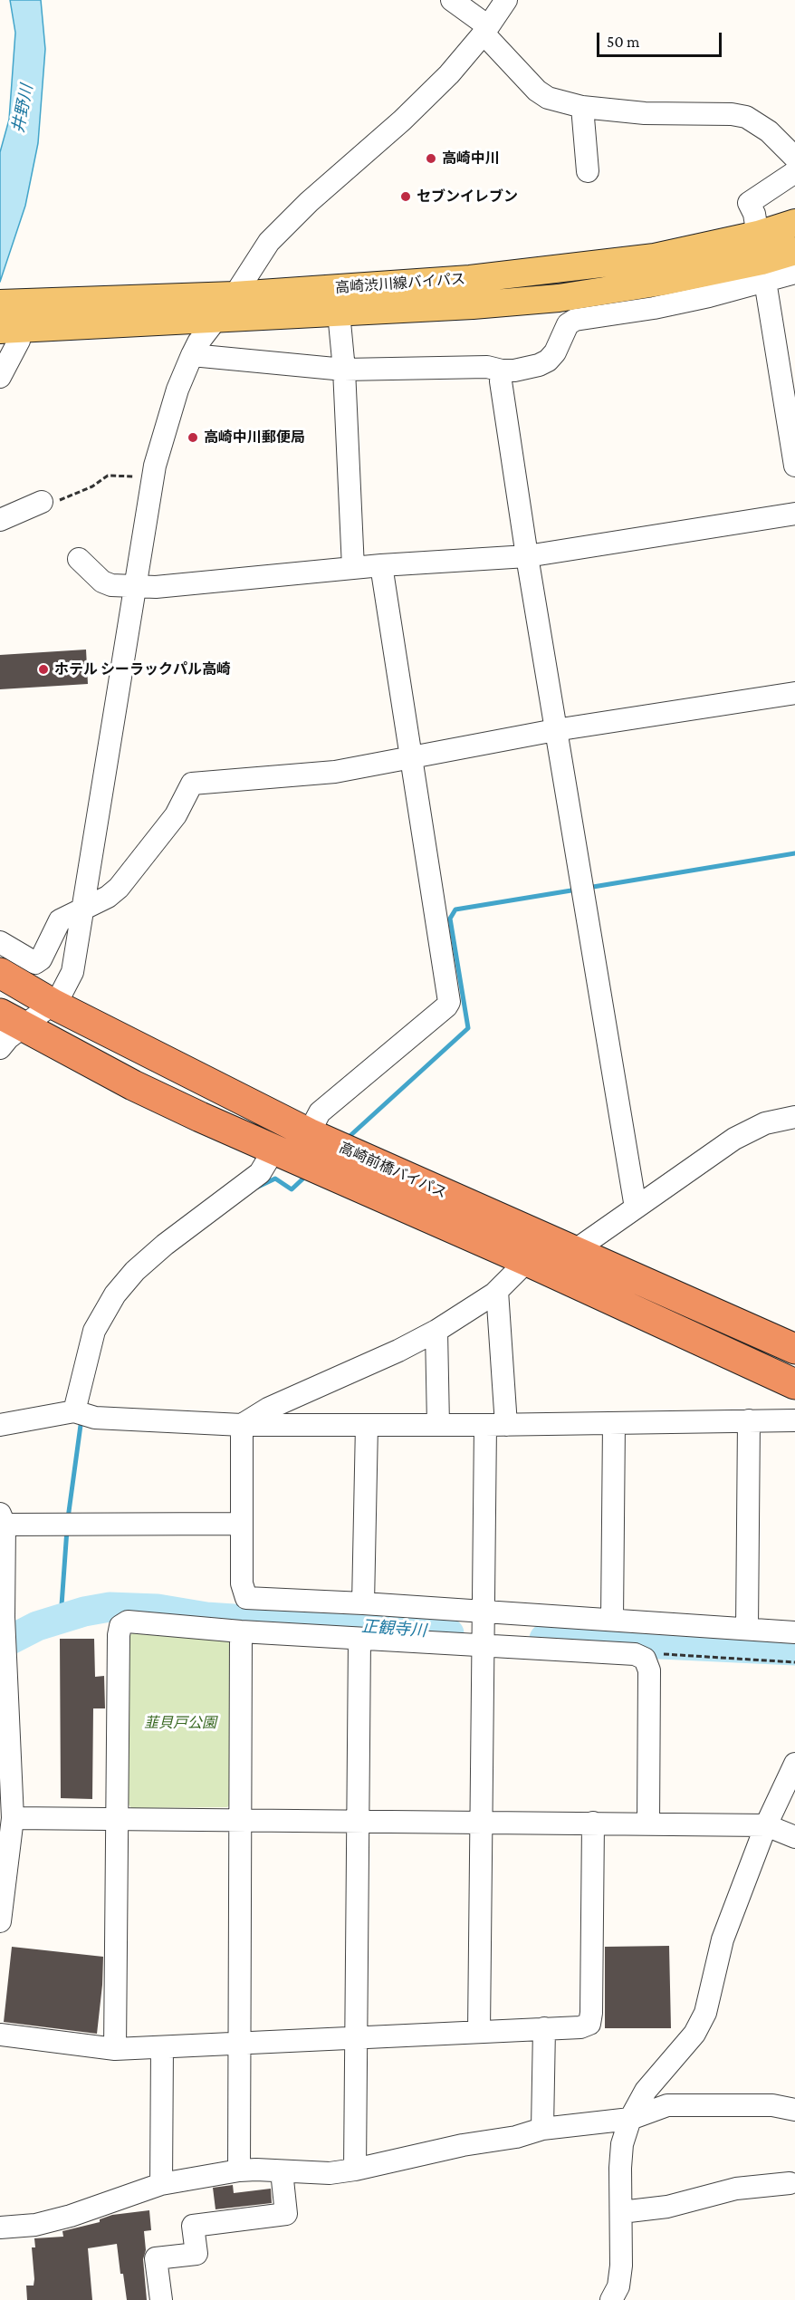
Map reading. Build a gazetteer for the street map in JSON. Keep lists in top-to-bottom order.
{
  "streets": {
    "highway": ["高崎前橋バイパス"],
    "main road": ["高崎渋川線バイパス"]
  },
  "water": ["井野川", "正観寺川"],
  "parks": ["韮貝戸公園"],
  "places": [
    "高崎中川",
    "セブンイレブン",
    "高崎中川郵便局",
    "ホテル シーラックパル高崎"
  ],
  "scale_bar": "50 m"
}
